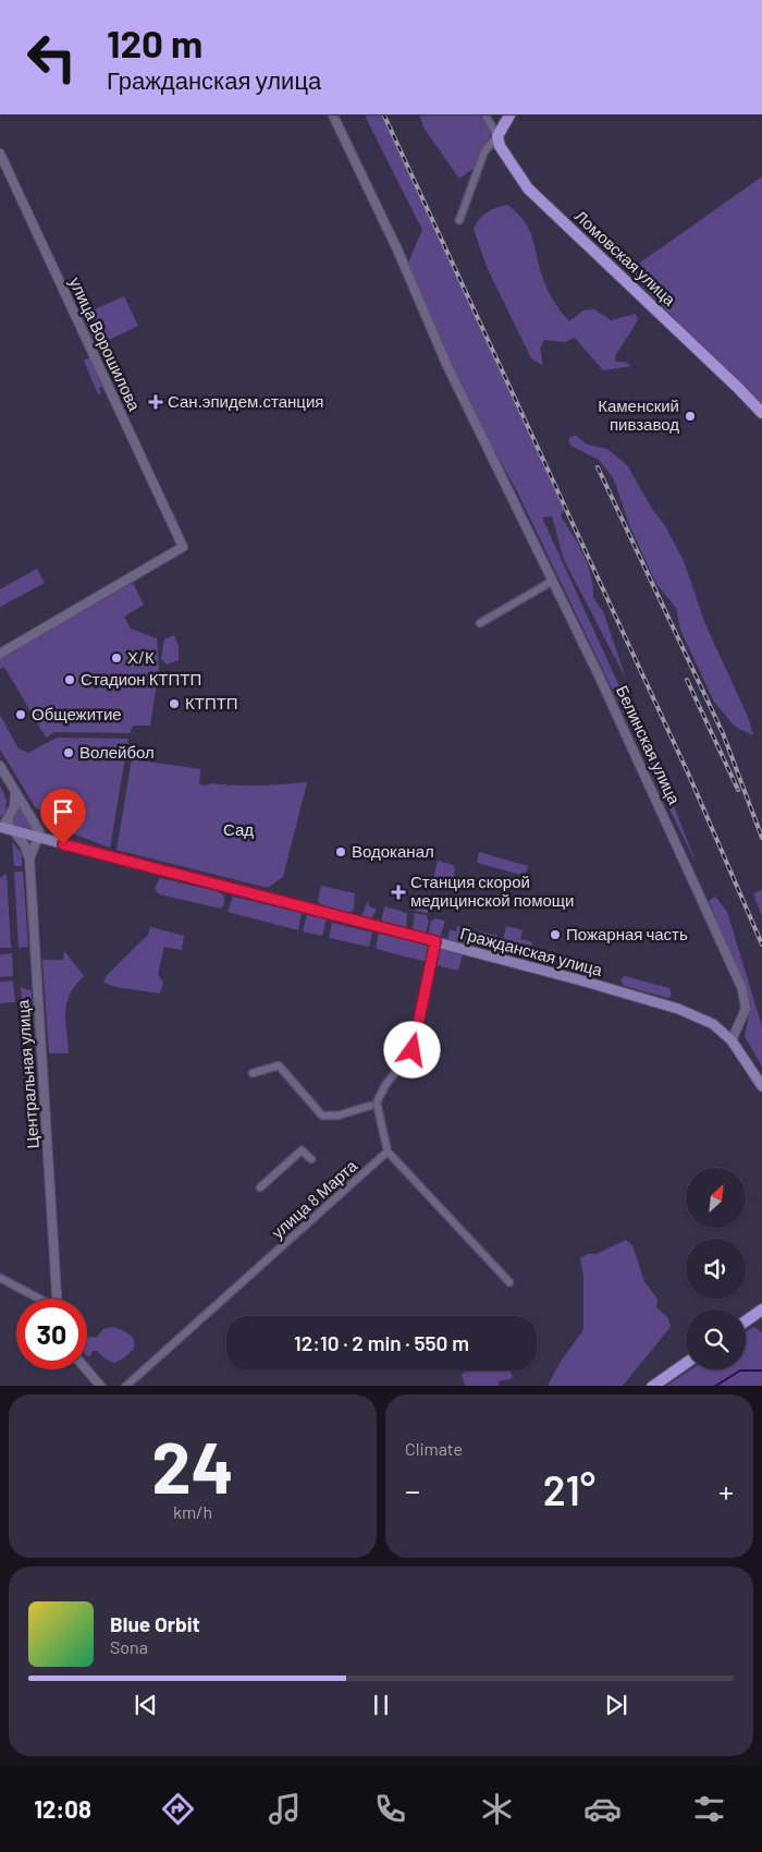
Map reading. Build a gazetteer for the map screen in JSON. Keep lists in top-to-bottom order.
{
  "streets": {
    "main road": ["Ломовская улица", "Гражданская улица"],
    "street": [
      "улица Ворошилова",
      "Белинская улица",
      "Центральная улица",
      "улица 8 Марта"
    ]
  },
  "crossings": [
    ["Белинская улица", "Гражданская улица"],
    ["Гражданская улица", "Центральная улица"]
  ],
  "parks": ["Сад"],
  "places": {
    "health": ["Сан.эпидем.станция", "Станция скорой медицинской помощи"],
    "other": [
      "Каменский пивзавод",
      "Х/К",
      "Стадион КТПТП",
      "КТПТП",
      "Общежитие",
      "Волейбол",
      "Водоканал",
      "Пожарная часть"
    ]
  },
  "north": "top right",
  "page": {
    "turn": ["120 m", "Гражданская улица"],
    "limit": "30",
    "trip": "12:10 · 2 min · 550 m",
    "tile": [
      ["24", "km/h"],
      "Climate"
    ],
    "heat": ["−", "21°", "+"],
    "song": ["Blue Orbit", "Sona"],
    "tabs": "12:08"
  }
}
